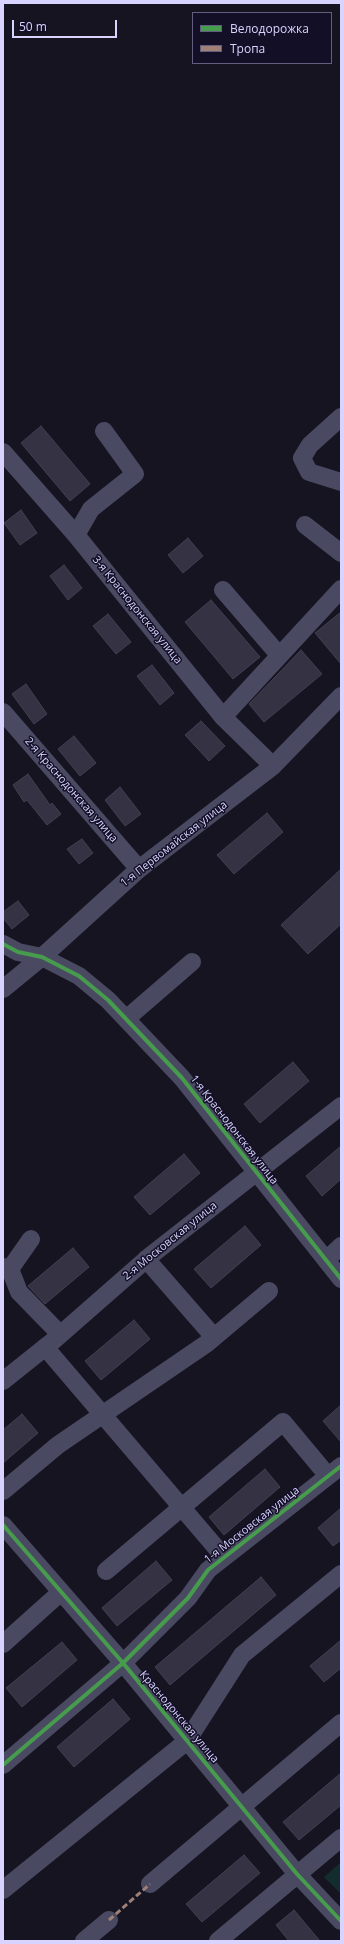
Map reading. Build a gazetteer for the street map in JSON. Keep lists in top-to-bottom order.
{
  "streets": {
    "street": [
      "3-я Краснодонская улица",
      "2-я Краснодонская улица",
      "1-я Первомайская улица",
      "1-я Краснодонская улица",
      "2-я Московская улица",
      "1-я Московская улица",
      "Краснодонская улица"
    ]
  },
  "crossings": [
    ["3-я Краснодонская улица", "1-я Первомайская улица"],
    ["2-я Краснодонская улица", "1-я Первомайская улица"],
    ["1-я Первомайская улица", "1-я Краснодонская улица"],
    ["1-я Краснодонская улица", "2-я Московская улица"],
    ["1-я Московская улица", "Краснодонская улица"]
  ],
  "legend": ["Велодорожка", "Тропа"],
  "scale_bar": "50 m"
}
